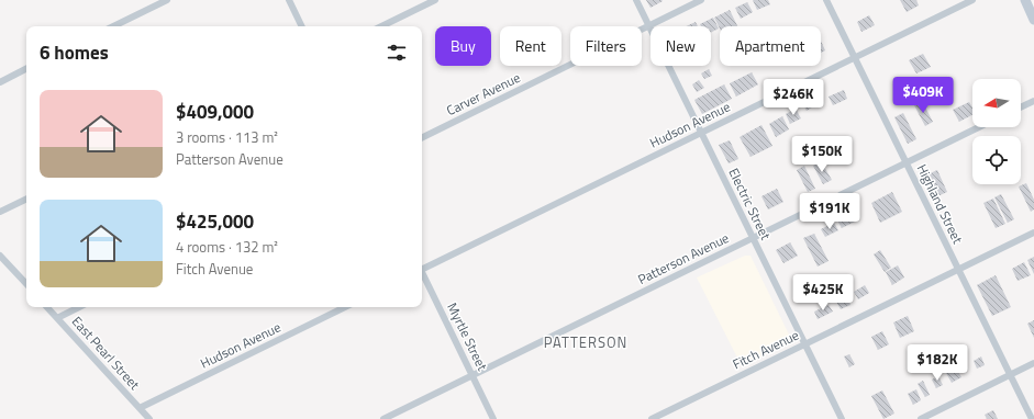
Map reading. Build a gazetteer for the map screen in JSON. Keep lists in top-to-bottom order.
{
  "streets": {
    "street": [
      "Carver Avenue",
      "Hudson Avenue",
      "Electric Street",
      "Highland Street",
      "Patterson Avenue",
      "Myrtle Street",
      "Fitch Avenue",
      "East Pearl Street"
    ]
  },
  "crossings": [
    ["Carver Avenue", "Electric Street"],
    ["Hudson Avenue", "Electric Street"],
    ["Hudson Avenue", "Highland Street"],
    ["Hudson Avenue", "East Pearl Street"],
    ["Electric Street", "Patterson Avenue"],
    ["Electric Street", "Fitch Avenue"],
    ["Highland Street", "Patterson Avenue"],
    ["Highland Street", "Fitch Avenue"],
    ["Patterson Avenue", "Myrtle Street"]
  ],
  "districts": ["PATTERSON"],
  "north": "left",
  "page": {
    "chip": [
      "Buy",
      "Rent",
      "Filters",
      "New",
      "Apartment"
    ],
    "heading": "6 homes",
    "price": [
      "$409K",
      "$246K",
      "$150K",
      "$191K",
      "$425K",
      "$182K"
    ],
    "list": [
      {
        "name": "$409,000",
        "note": "3 rooms · 113 m² · Patterson Avenue"
      },
      {
        "name": "$425,000",
        "note": "4 rooms · 132 m² · Fitch Avenue"
      }
    ]
  }
}
